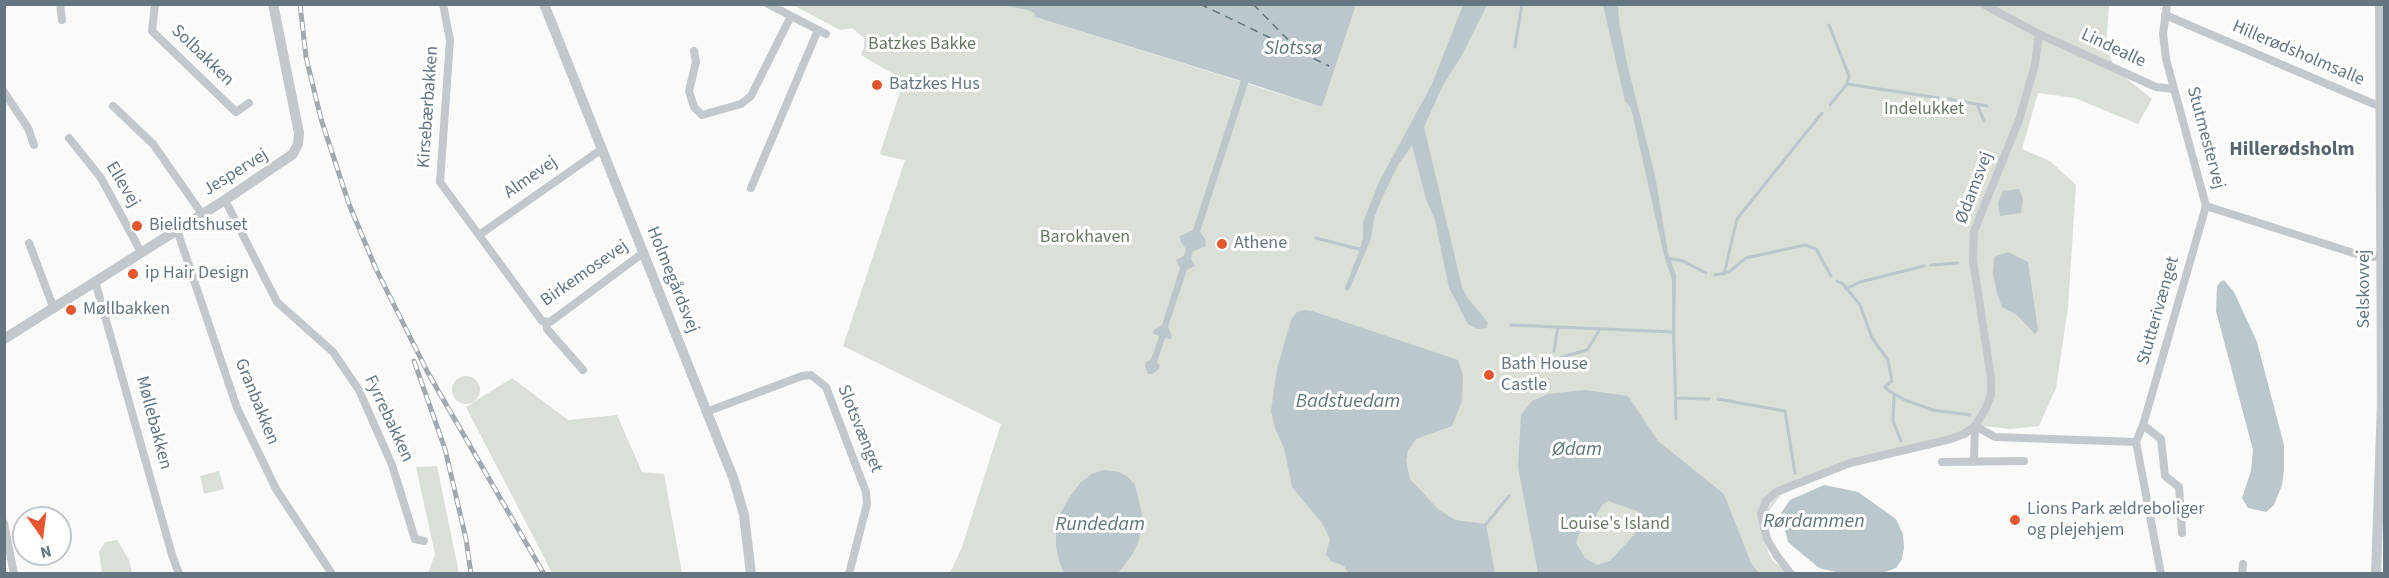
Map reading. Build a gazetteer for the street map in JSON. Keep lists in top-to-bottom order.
{
  "streets": {
    "street": [
      "Lindealle",
      "Hillerødsholmsalle",
      "Solbakken",
      "Kirsebærbakken",
      "Stutmestervej",
      "Jespervej",
      "Almevej",
      "Ellevej",
      "Ødamsvej",
      "Birkemosevej",
      "Holmegårdsvej",
      "Selskovvej",
      "Stutterivænget",
      "Granbakken",
      "Fyrrebakken",
      "Møllebakken",
      "Slotsvænget"
    ]
  },
  "crossings": [
    ["Lindealle", "Stutmestervej"],
    ["Lindealle", "Ødamsvej"],
    ["Hillerødsholmsalle", "Stutmestervej"],
    ["Hillerødsholmsalle", "Selskovvej"],
    ["Kirsebærbakken", "Almevej"],
    ["Kirsebærbakken", "Birkemosevej"],
    ["Stutmestervej", "Selskovvej"],
    ["Stutmestervej", "Stutterivænget"],
    ["Jespervej", "Ellevej"],
    ["Jespervej", "Granbakken"],
    ["Jespervej", "Fyrrebakken"],
    ["Jespervej", "Møllebakken"],
    ["Almevej", "Birkemosevej"],
    ["Almevej", "Holmegårdsvej"],
    ["Birkemosevej", "Holmegårdsvej"],
    ["Holmegårdsvej", "Slotsvænget"]
  ],
  "districts": ["Hillerødsholm"],
  "water": [
    "Slotssø",
    "Badstuedam",
    "Ødam",
    "Rørdammen",
    "Rundedam"
  ],
  "parks": [
    "Batzkes Bakke",
    "Indelukket",
    "Barokhaven",
    "Louise's Island"
  ],
  "places": [
    "Batzkes Hus",
    "Bielidtshuset",
    "Athene",
    "ip Hair Design",
    "Møllbakken",
    "Bath House Castle",
    "Lions Park ældreboliger og plejehjem"
  ],
  "north": "bottom"
}
